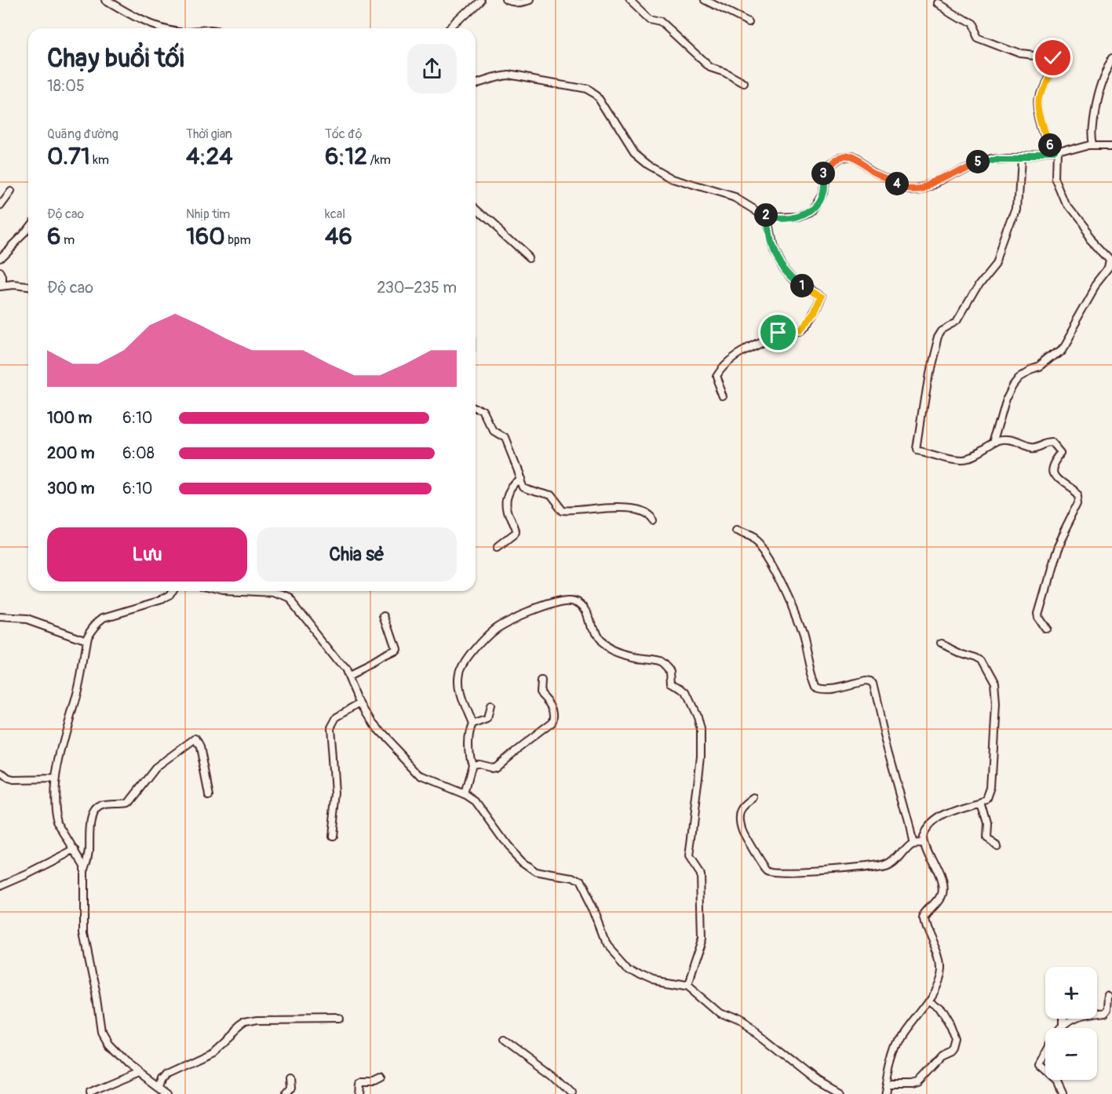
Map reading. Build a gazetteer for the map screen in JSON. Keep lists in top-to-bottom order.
{
  "page": {
    "heading": ["Chạy buổi tối", "18:05"],
    "stats": [
      ["Quãng đường", "0.71 km"],
      ["Thời gian", "4:24"],
      ["Tốc độ", "6:12 /km"],
      ["Độ cao", "6 m"],
      ["Nhịp tim", "160 bpm"],
      ["kcal", "46"]
    ],
    "pins": [
      "6",
      "5",
      "3",
      "4",
      "2",
      "1"
    ],
    "chart": ["Độ cao", "230–235 m"],
    "list": [
      {
        "name": "100 m",
        "note": "6:10"
      },
      {
        "name": "200 m",
        "note": "6:08"
      },
      {
        "name": "300 m",
        "note": "6:10"
      }
    ],
    "buttons": ["Lưu", "Chia sẻ"],
    "map_buttons": ["+", "−"]
  }
}
